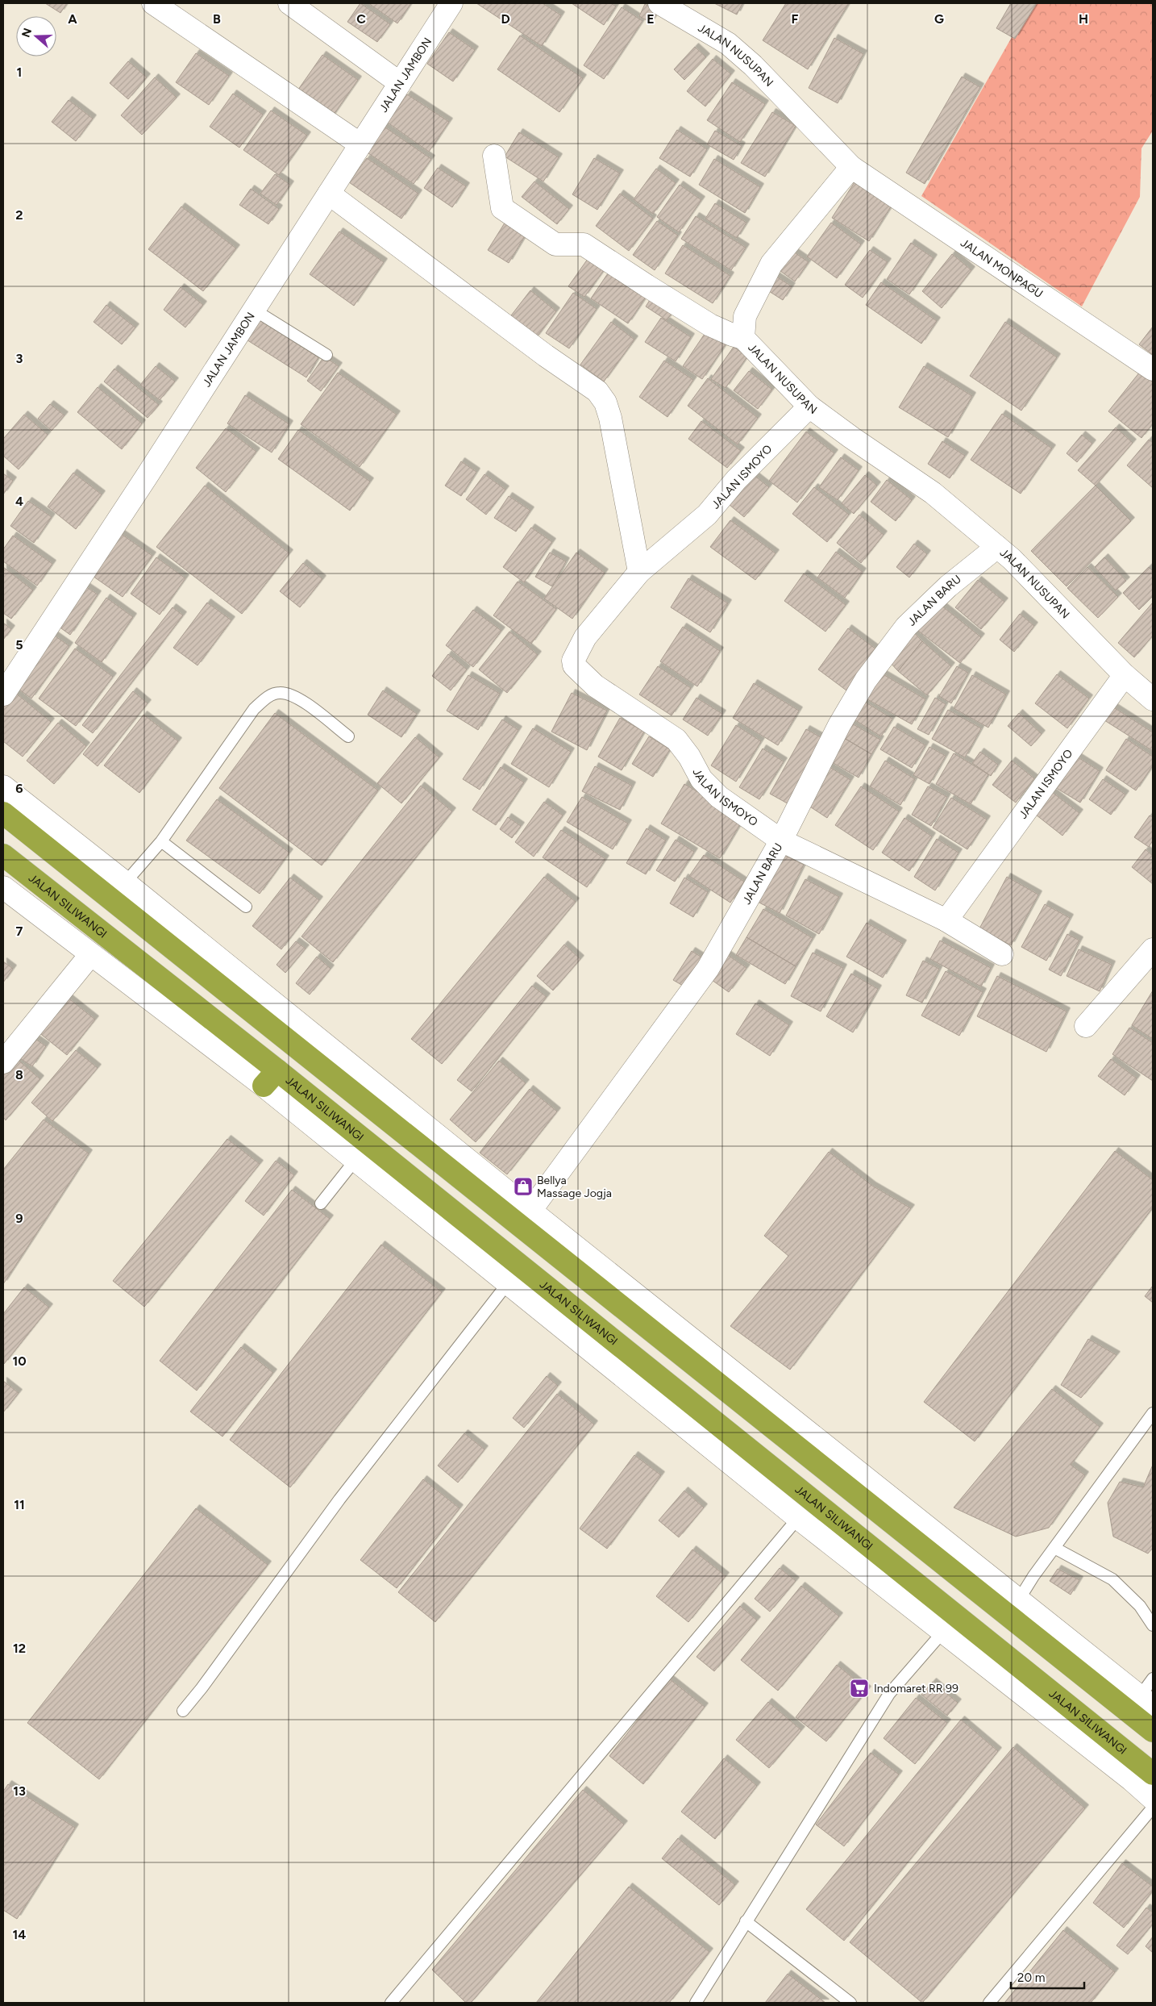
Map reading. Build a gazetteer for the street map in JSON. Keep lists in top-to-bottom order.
{
  "streets": {
    "highway": ["JALAN SILIWANGI"],
    "street": [
      "JALAN NUSUPAN",
      "JALAN JAMBON",
      "JALAN MONPAGU",
      "JALAN ISMOYO",
      "JALAN BARU"
    ]
  },
  "crossings": [
    ["JALAN NUSUPAN", "JALAN MONPAGU"],
    ["JALAN NUSUPAN", "JALAN ISMOYO"],
    ["JALAN NUSUPAN", "JALAN BARU"],
    ["JALAN ISMOYO", "JALAN BARU"]
  ],
  "places": {
    "shop": ["Bellya Massage Jogja"],
    "supermarket": ["Indomaret RR 99"]
  },
  "scale_bar": "20 m",
  "north": "left",
  "grid": {
    "columns": [
      "A",
      "B",
      "C",
      "D",
      "E",
      "F",
      "G",
      "H"
    ],
    "rows": [
      "1",
      "2",
      "3",
      "4",
      "5",
      "6",
      "7",
      "8",
      "9",
      "10",
      "11",
      "12",
      "13",
      "14"
    ]
  }
}
